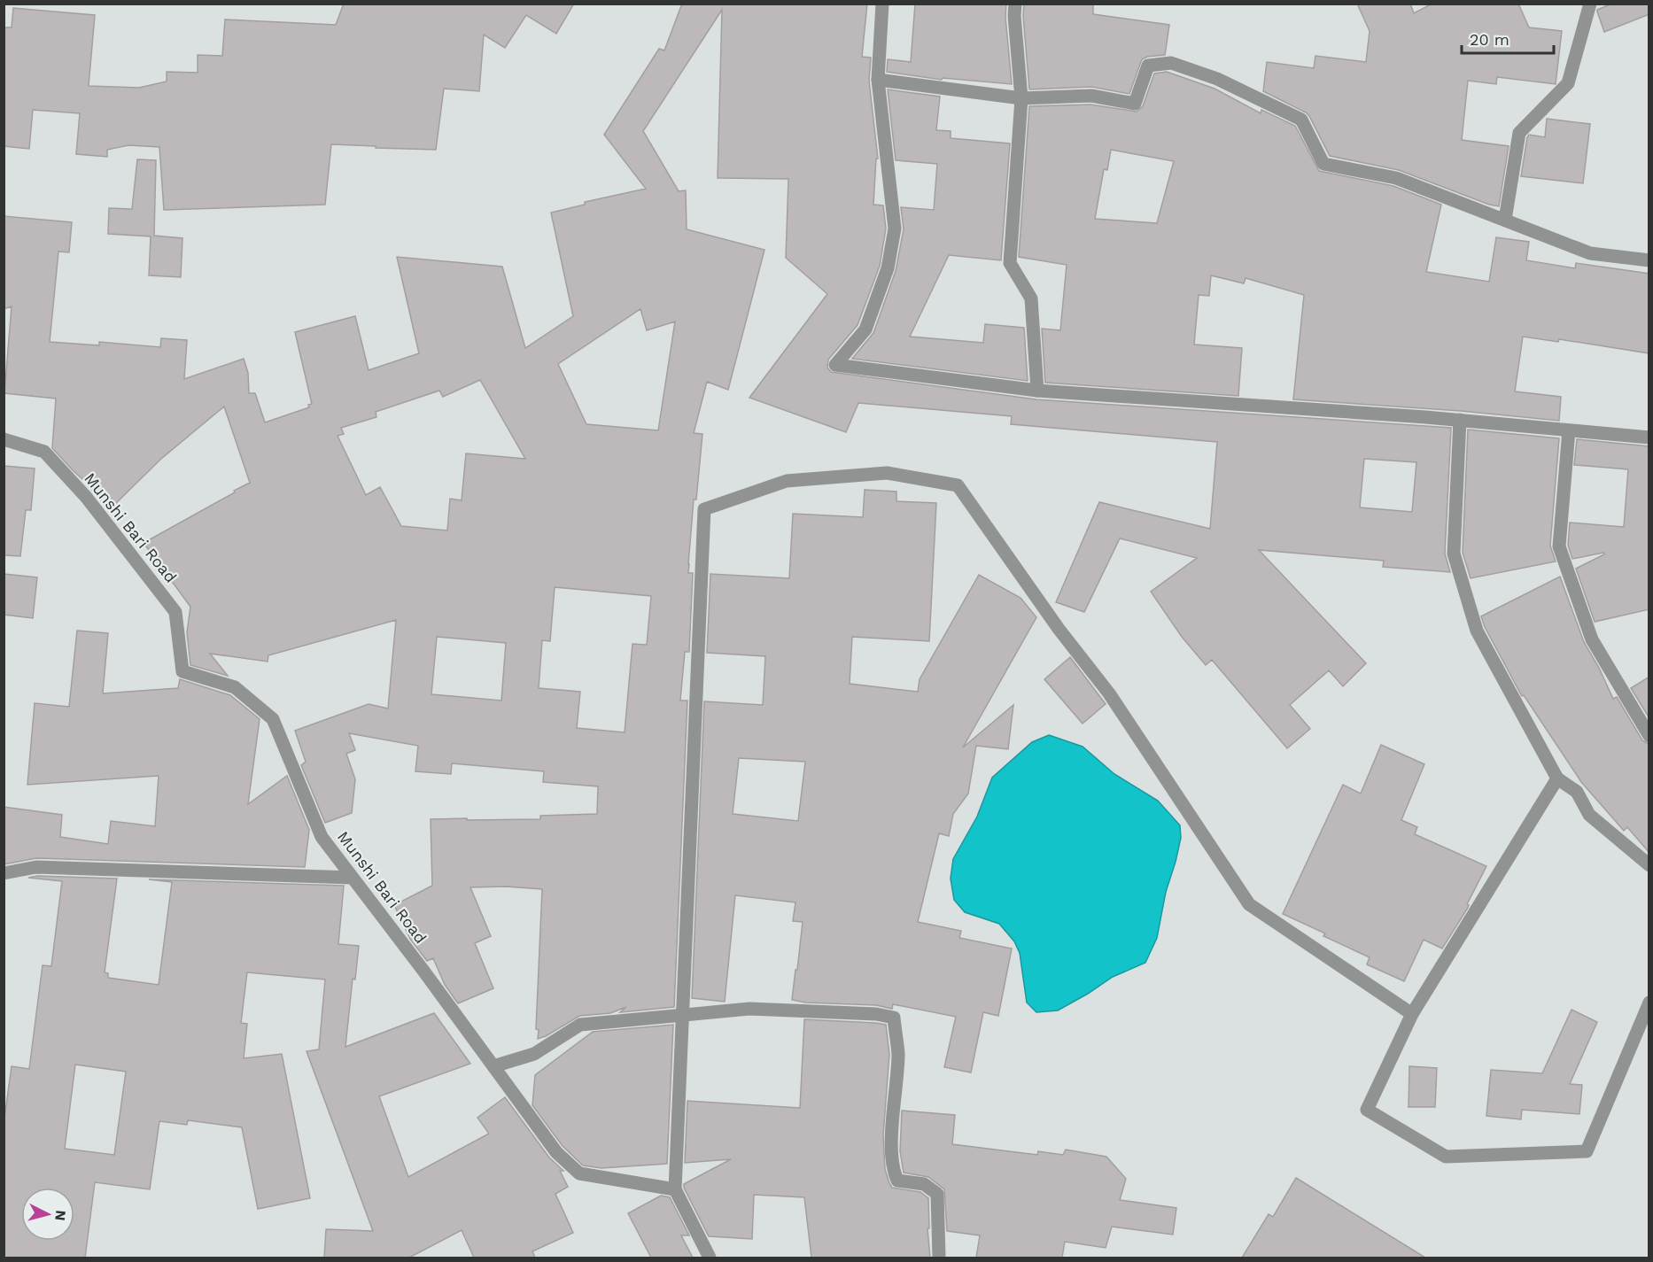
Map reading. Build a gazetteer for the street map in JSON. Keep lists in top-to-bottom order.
{
  "streets": {
    "street": ["Munshi Bari Road"]
  },
  "scale_bar": "20 m",
  "north": "right"
}
